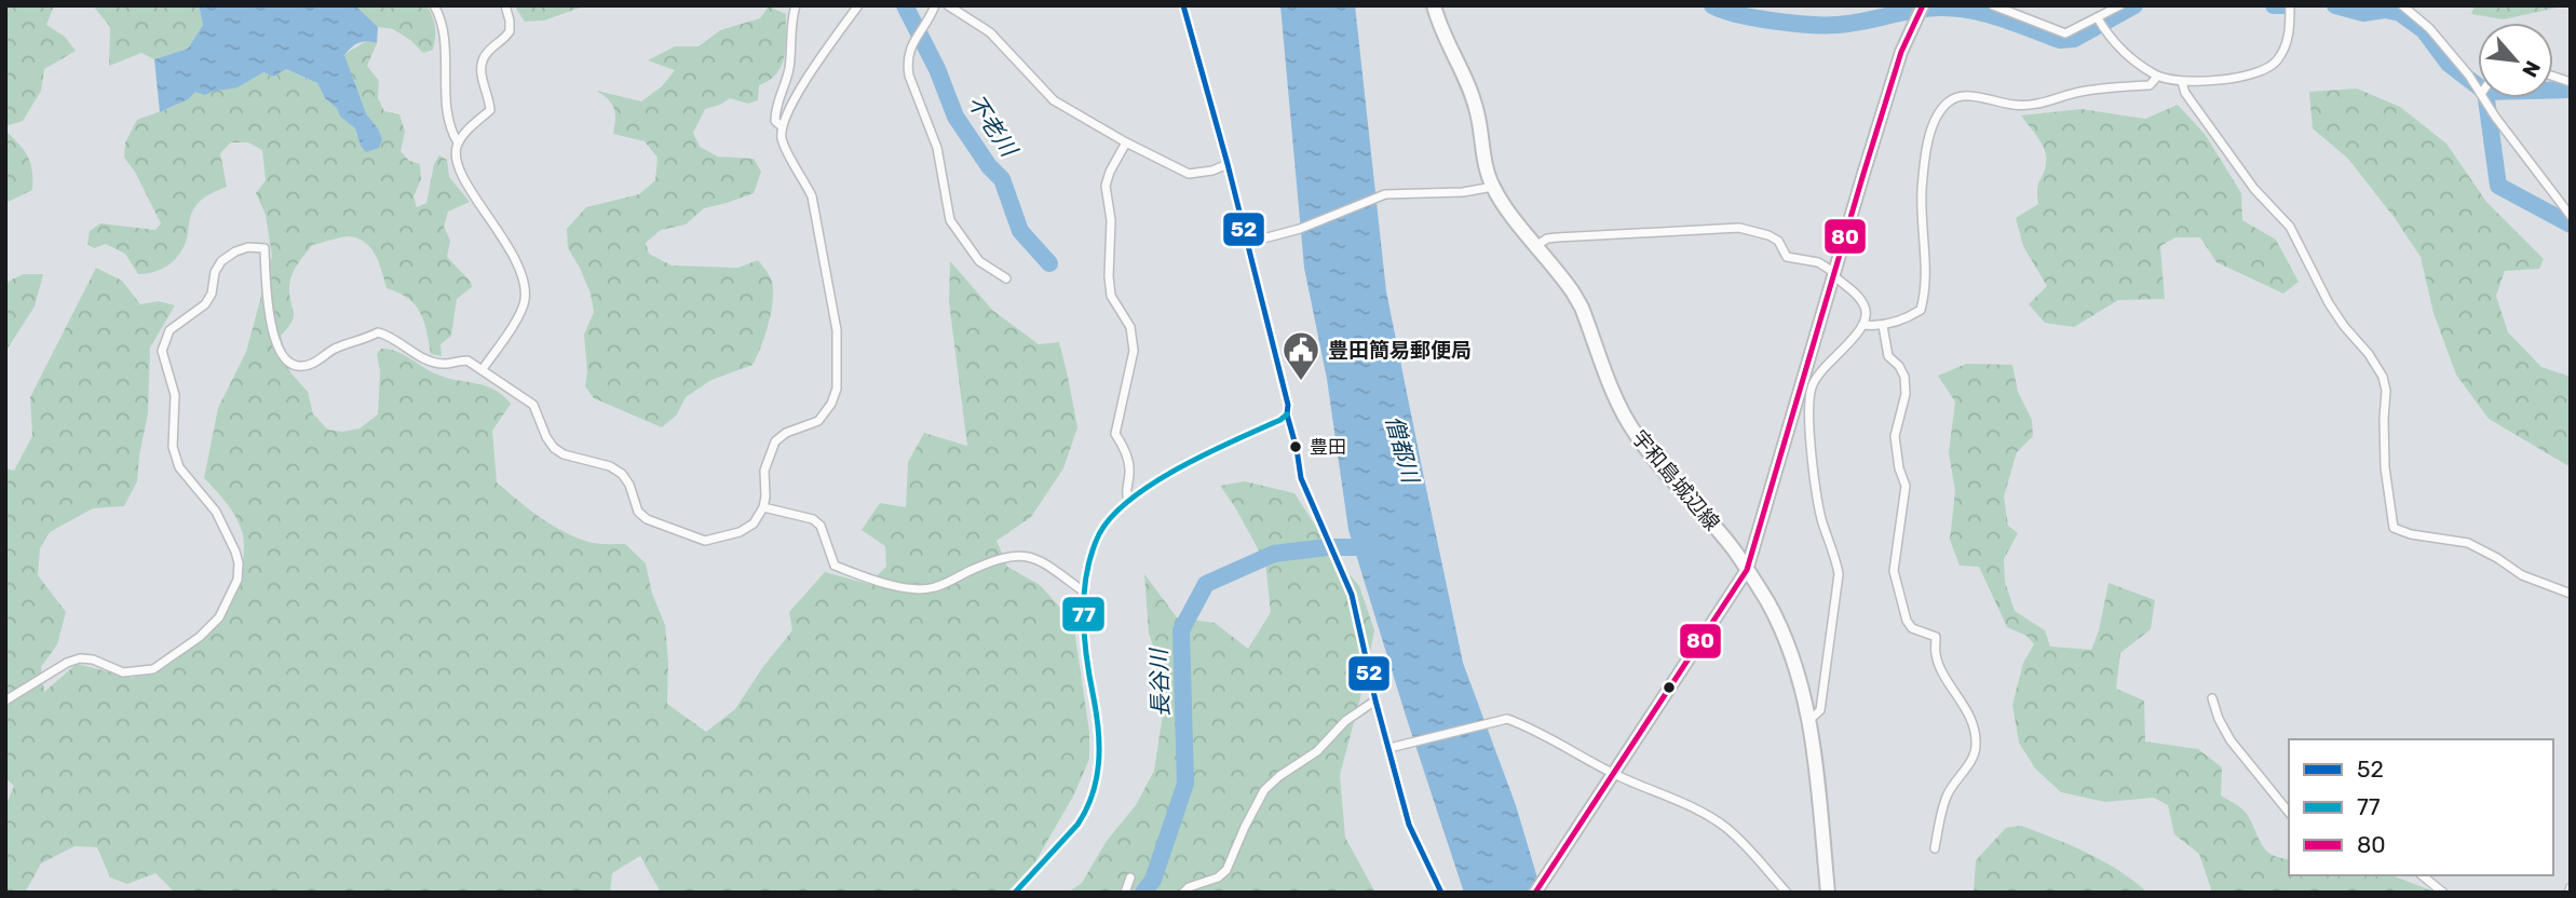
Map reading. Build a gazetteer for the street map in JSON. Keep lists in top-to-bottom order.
{
  "streets": {
    "main road": ["宇和島城辺線"]
  },
  "water": ["不老川", "僧都川", "長谷川"],
  "places": {
    "public building": ["豊田簡易郵便局"],
    "other": ["豊田"]
  },
  "lines": ["transit line 52", "transit line 80", "transit line 77"],
  "legend": ["52", "77", "80"],
  "north": "bottom right"
}
